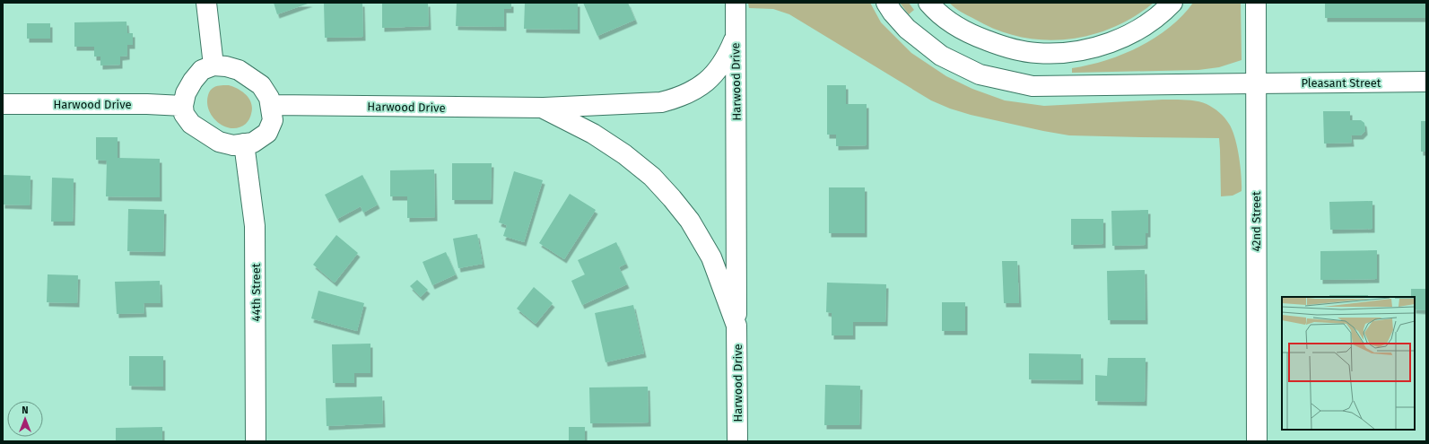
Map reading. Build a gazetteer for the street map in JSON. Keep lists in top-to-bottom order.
{
  "streets": {
    "main road": [
      "Harwood Drive",
      "Pleasant Street",
      "42nd Street",
      "44th Street"
    ]
  },
  "crossings": [
    ["Harwood Drive", "44th Street"],
    ["Pleasant Street", "42nd Street"]
  ],
  "north": "top"
}
